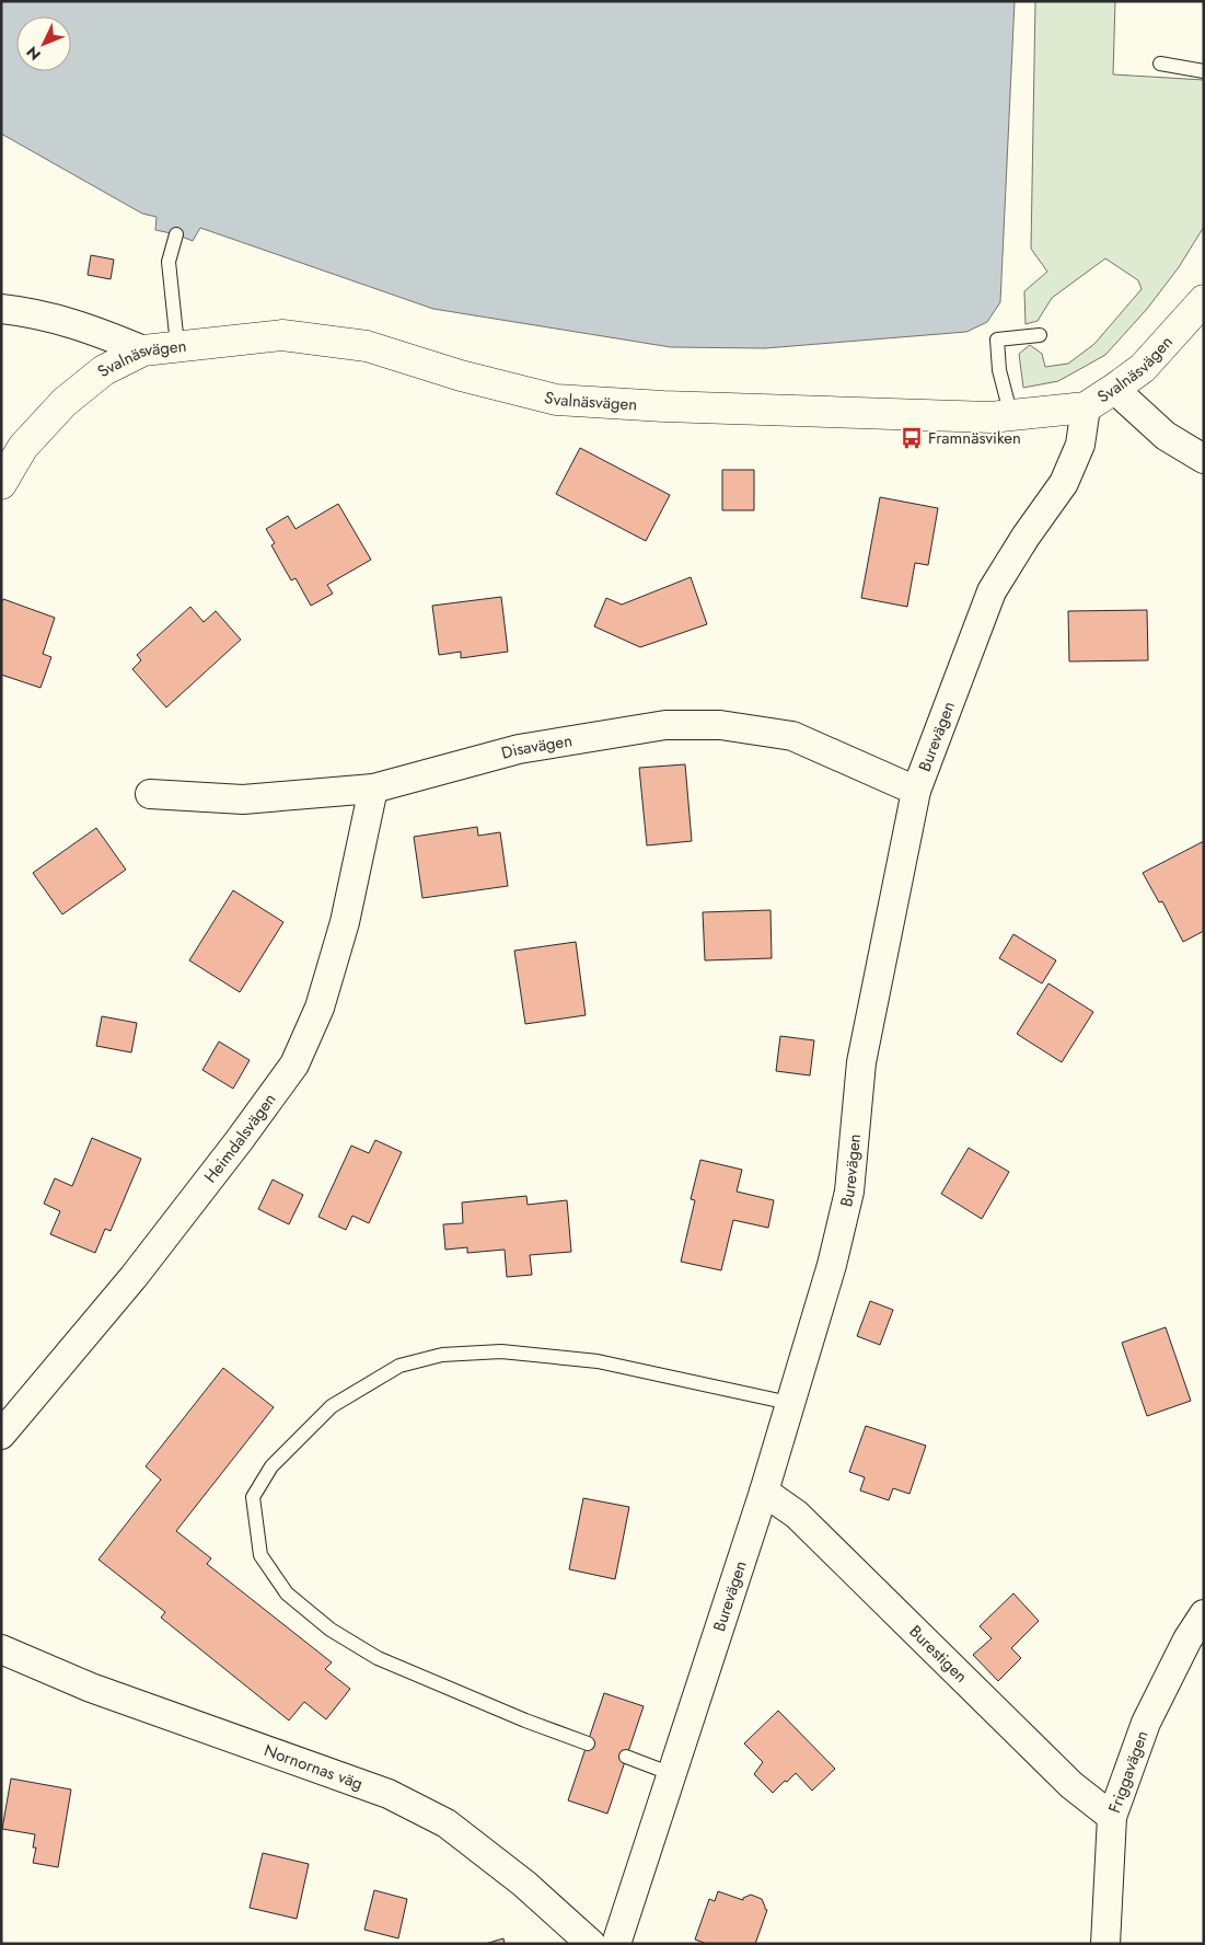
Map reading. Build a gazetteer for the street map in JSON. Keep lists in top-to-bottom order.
{
  "streets": {
    "street": [
      "Svalnäsvägen",
      "Burevägen",
      "Disavägen",
      "Heimdalsvägen",
      "Burestigen",
      "Nornornas väg",
      "Friggavägen"
    ]
  },
  "crossings": [
    ["Svalnäsvägen", "Burevägen"],
    ["Burevägen", "Disavägen"],
    ["Burevägen", "Burestigen"],
    ["Disavägen", "Heimdalsvägen"],
    ["Burestigen", "Friggavägen"]
  ],
  "places": {
    "bus stop": ["Framnäsviken"]
  },
  "north": "bottom left"
}
